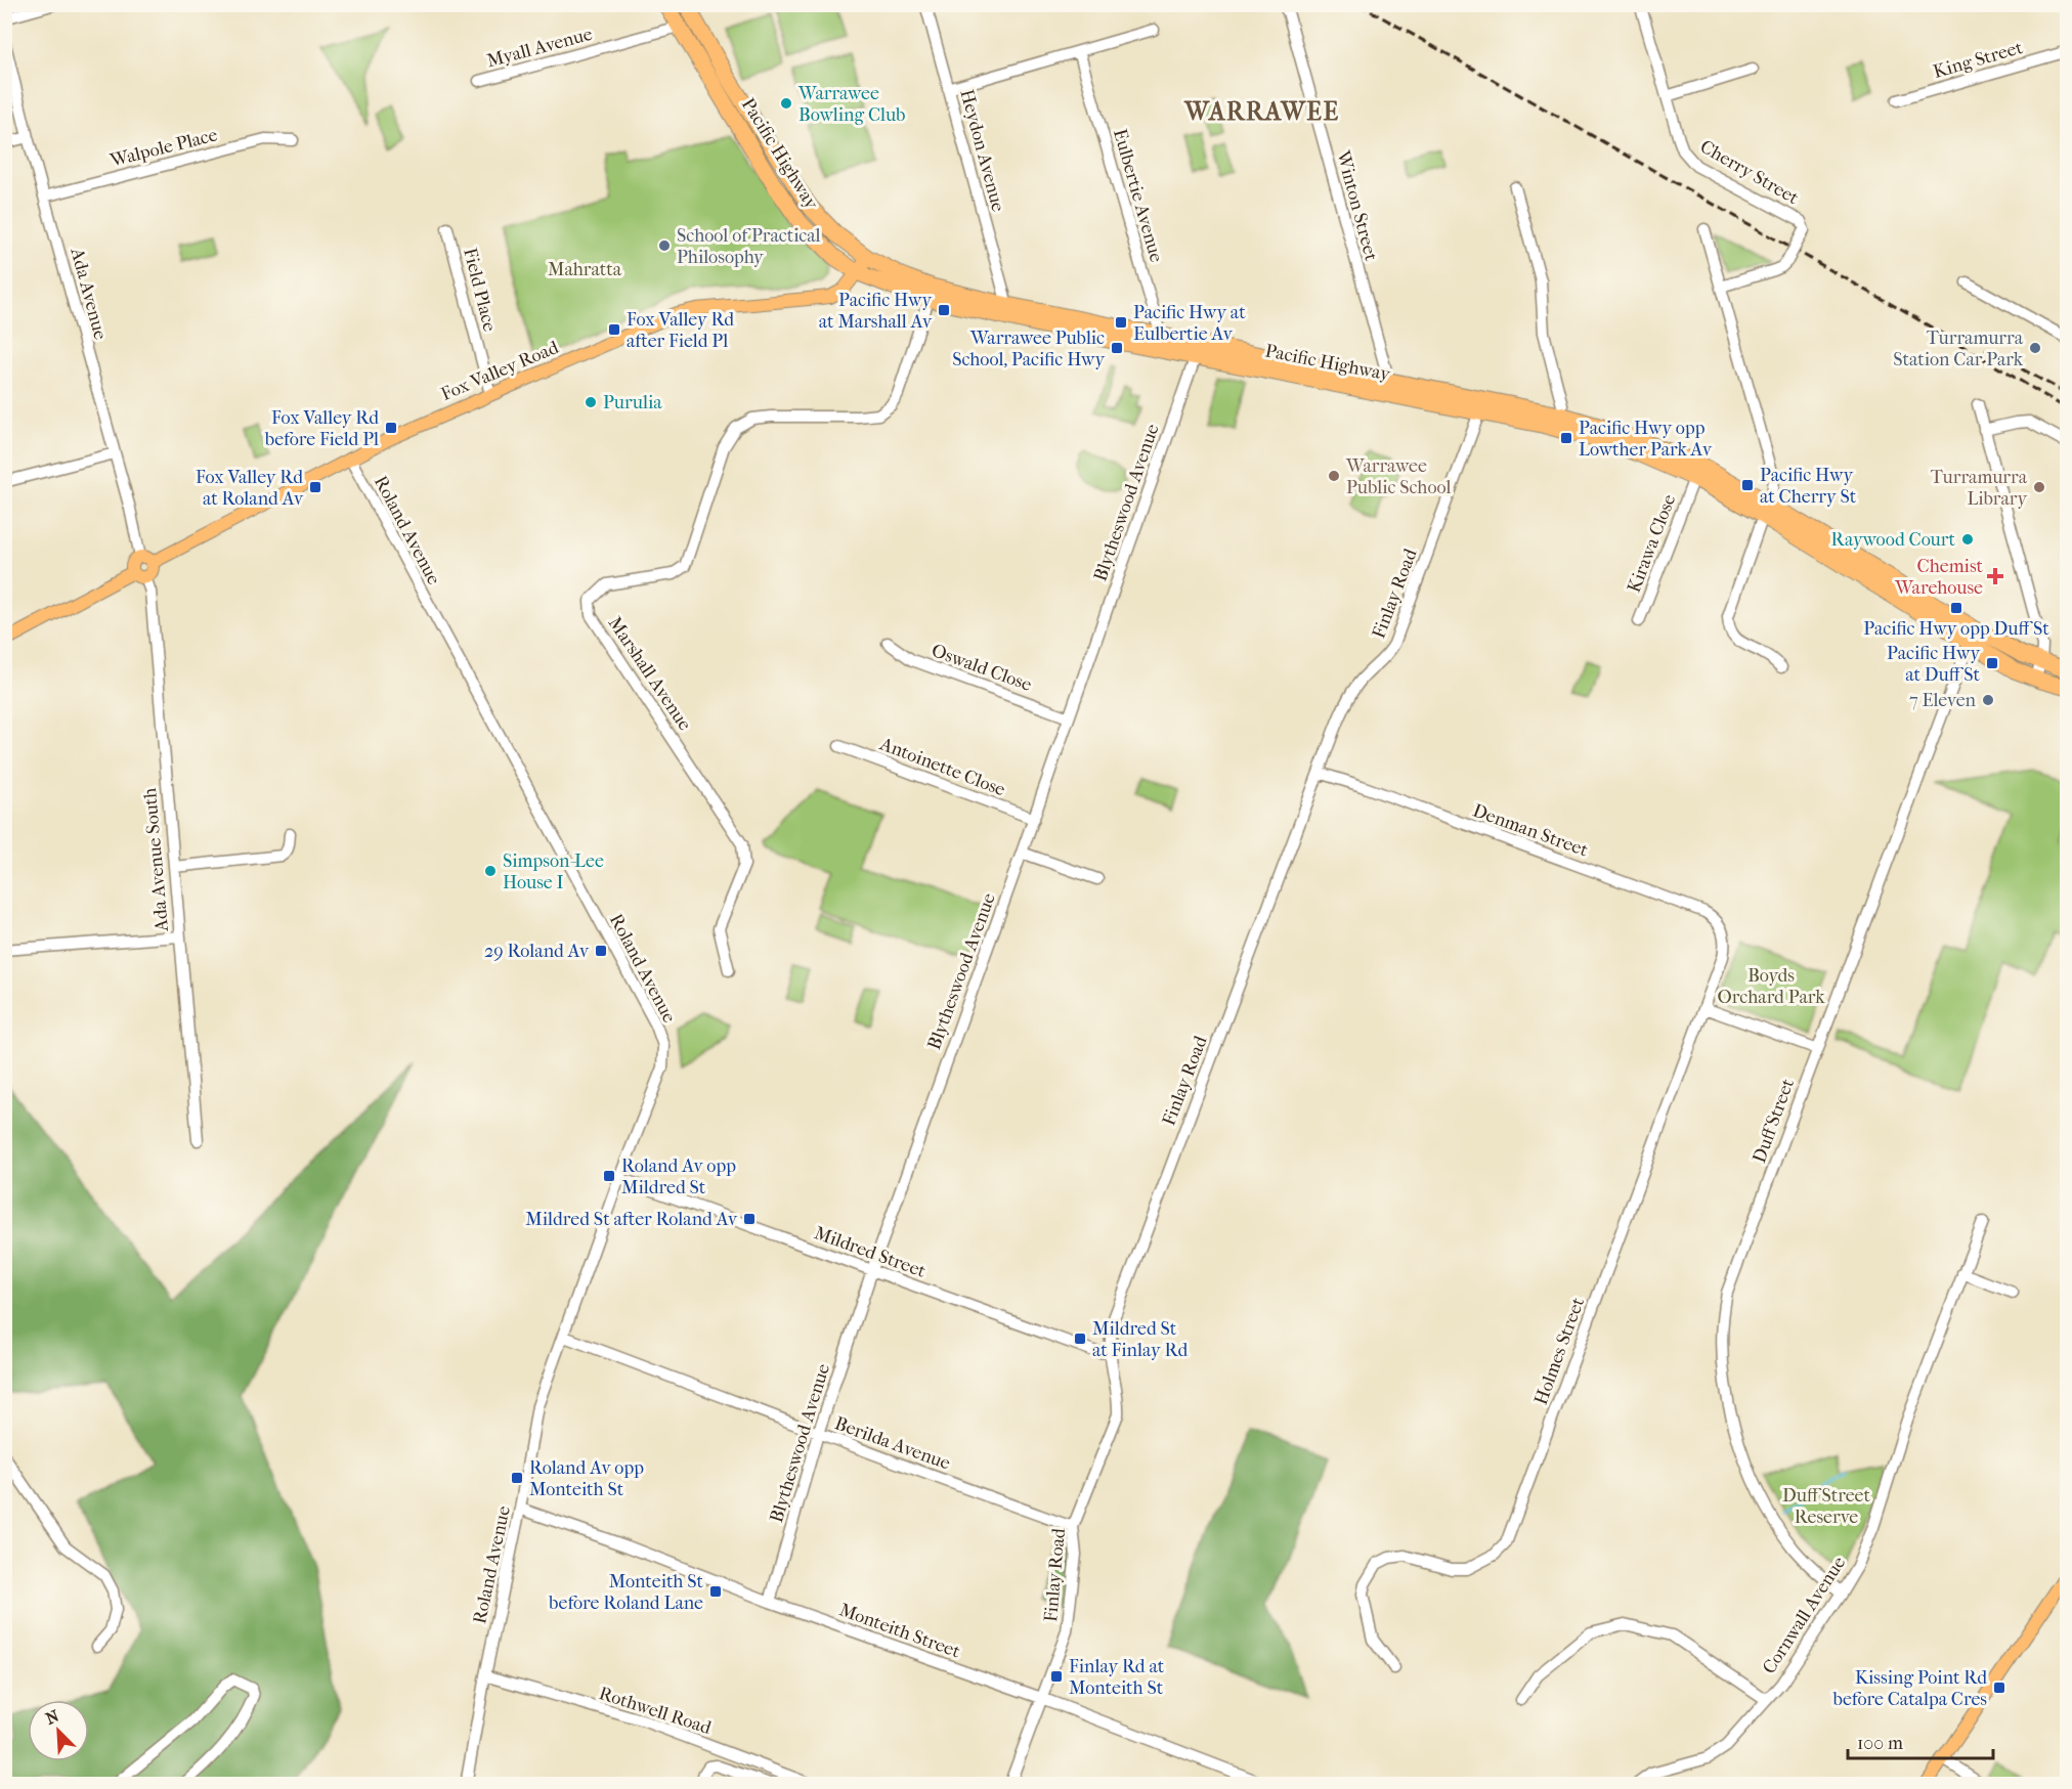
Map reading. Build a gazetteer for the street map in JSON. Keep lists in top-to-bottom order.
{
  "streets": {
    "highway": ["Pacific Highway"],
    "main road": ["Fox Valley Road"],
    "street": [
      "Myall Avenue",
      "King Street",
      "Walpole Place",
      "Heydon Avenue",
      "Cherry Street",
      "Eulbertie Avenue",
      "Winton Street",
      "Field Place",
      "Ada Avenue",
      "Blytheswood Avenue",
      "Roland Avenue",
      "Kirawa Close",
      "Finlay Road",
      "Oswald Close",
      "Marshall Avenue",
      "Antoinette Close",
      "Denman Street",
      "Ada Avenue South",
      "Duff Street",
      "Mildred Street",
      "Holmes Street",
      "Berilda Avenue",
      "Cornwall Avenue",
      "Monteith Street",
      "Rothwell Road"
    ]
  },
  "crossings": [
    ["Myall Avenue", "Pacific Highway"],
    ["Walpole Place", "Ada Avenue"],
    ["Heydon Avenue", "Pacific Highway"],
    ["Pacific Highway", "Eulbertie Avenue"],
    ["Pacific Highway", "Winton Street"],
    ["Pacific Highway", "Fox Valley Road"],
    ["Pacific Highway", "Blytheswood Avenue"],
    ["Pacific Highway", "Kirawa Close"],
    ["Pacific Highway", "Finlay Road"],
    ["Pacific Highway", "Marshall Avenue"],
    ["Pacific Highway", "Duff Street"],
    ["Field Place", "Fox Valley Road"],
    ["Ada Avenue", "Fox Valley Road"],
    ["Ada Avenue", "Ada Avenue South"],
    ["Fox Valley Road", "Roland Avenue"],
    ["Fox Valley Road", "Ada Avenue South"],
    ["Blytheswood Avenue", "Oswald Close"],
    ["Blytheswood Avenue", "Antoinette Close"],
    ["Blytheswood Avenue", "Mildred Street"],
    ["Blytheswood Avenue", "Berilda Avenue"],
    ["Blytheswood Avenue", "Monteith Street"],
    ["Roland Avenue", "Mildred Street"],
    ["Roland Avenue", "Berilda Avenue"],
    ["Roland Avenue", "Monteith Street"],
    ["Roland Avenue", "Rothwell Road"],
    ["Finlay Road", "Denman Street"],
    ["Finlay Road", "Mildred Street"],
    ["Finlay Road", "Berilda Avenue"],
    ["Finlay Road", "Monteith Street"],
    ["Denman Street", "Holmes Street"],
    ["Duff Street", "Cornwall Avenue"]
  ],
  "districts": ["WARRAWEE"],
  "parks": ["Mahratta", "Boyds Orchard Park", "Duff Street Reserve"],
  "places": {
    "other": [
      "Warrawee Bowling Club",
      "School of Practical Philosophy",
      "Turramurra Station Car Park",
      "Purulia",
      "Warrawee Public School",
      "Turramurra Library",
      "Raywood Court",
      "7 Eleven",
      "Simpson-Lee House I"
    ],
    "transit": [
      "Pacific Hwy at Marshall Av",
      "Pacific Hwy at Eulbertie Av",
      "Fox Valley Rd after Field Pl",
      "Warrawee Public School, Pacific Hwy",
      "Fox Valley Rd before Field Pl",
      "Pacific Hwy opp Lowther Park Av",
      "Pacific Hwy at Cherry St",
      "Fox Valley Rd at Roland Av",
      "Pacific Hwy opp Duff St",
      "Pacific Hwy at Duff St",
      "29 Roland Av",
      "Roland Av opp Mildred St",
      "Mildred St after Roland Av",
      "Mildred St at Finlay Rd",
      "Roland Av opp Monteith St",
      "Monteith St before Roland Lane",
      "Finlay Rd at Monteith St",
      "Kissing Point Rd before Catalpa Cres"
    ],
    "health": ["Chemist Warehouse"]
  },
  "scale_bar": "100 m",
  "north": "top left"
}
